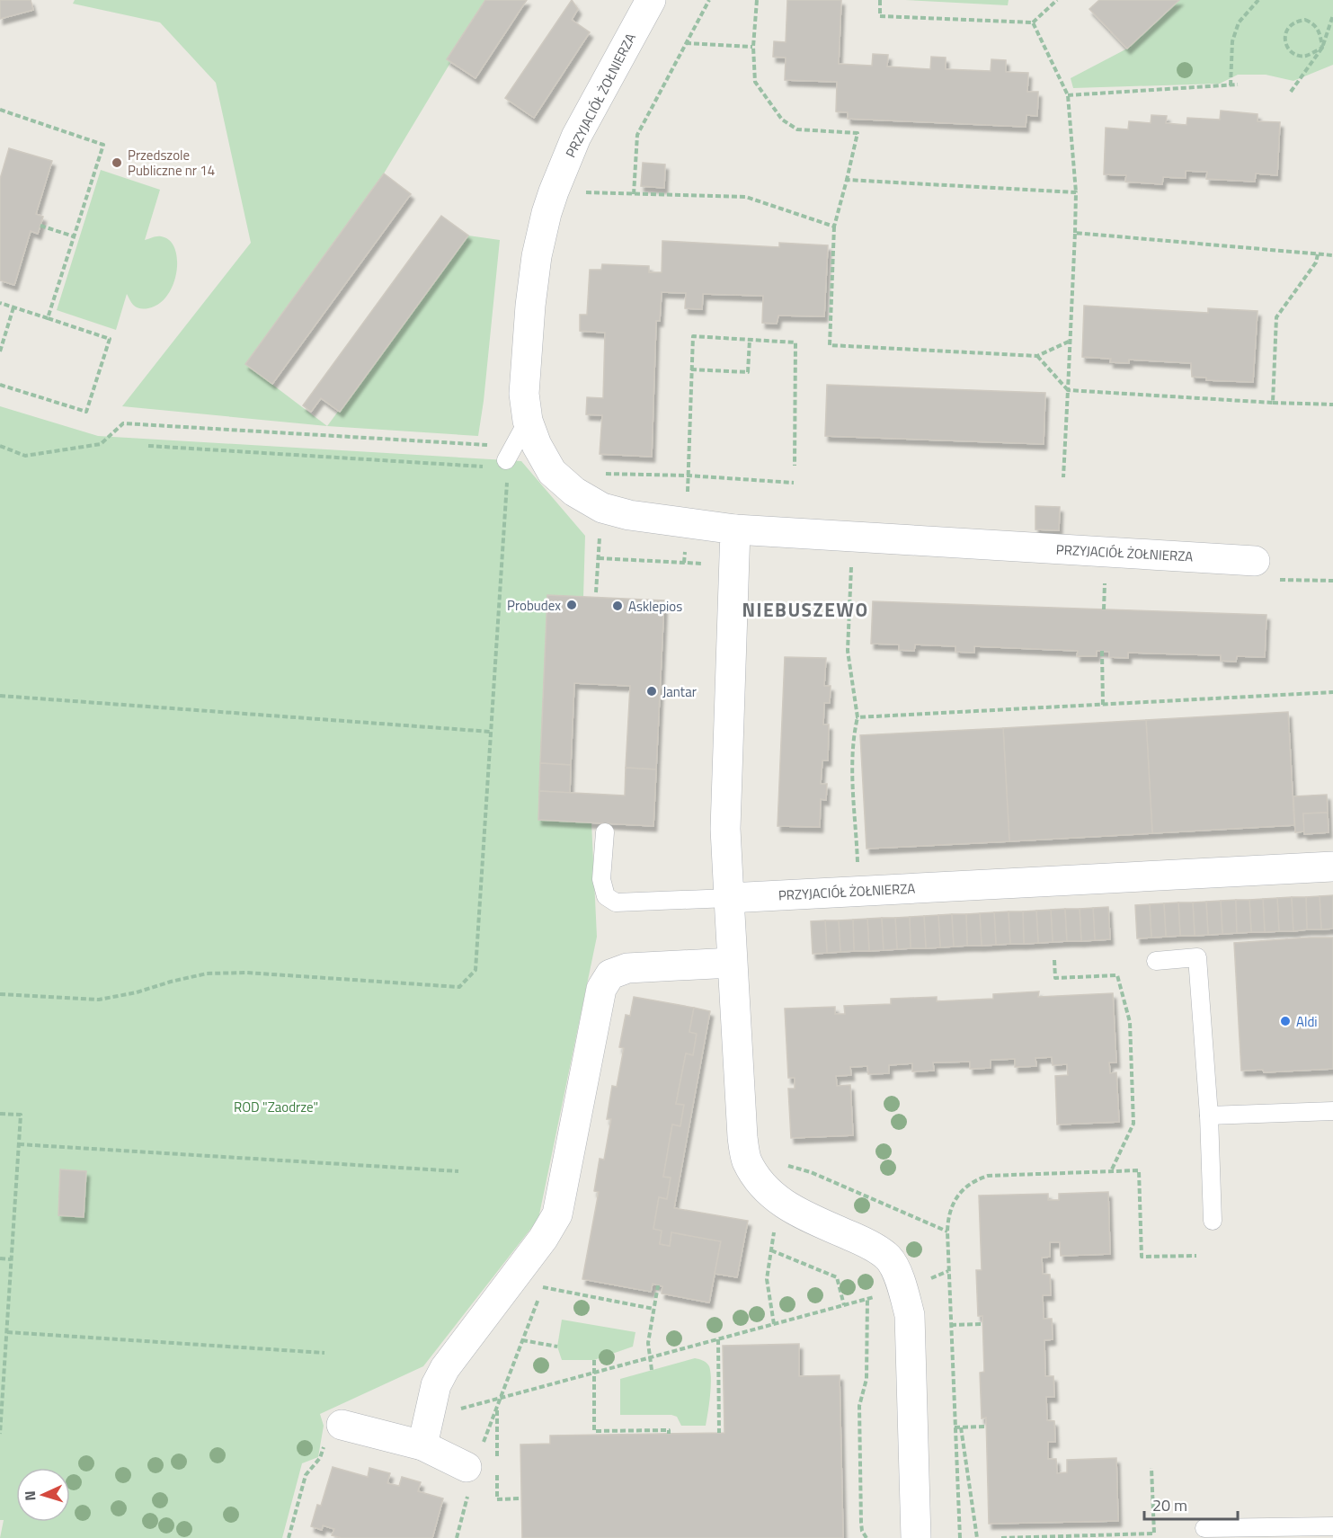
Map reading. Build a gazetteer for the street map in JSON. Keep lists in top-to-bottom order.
{
  "streets": {
    "street": ["PRZYJACIÓŁ ŻOŁNIERZA"]
  },
  "districts": ["NIEBUSZEWO"],
  "parks": ["ROD \"Zaodrze\""],
  "places": [
    "Przedszole Publiczne nr 14",
    "Probudex",
    "Asklepios",
    "Jantar",
    "Aldi"
  ],
  "scale_bar": "20 m",
  "north": "left"
}
